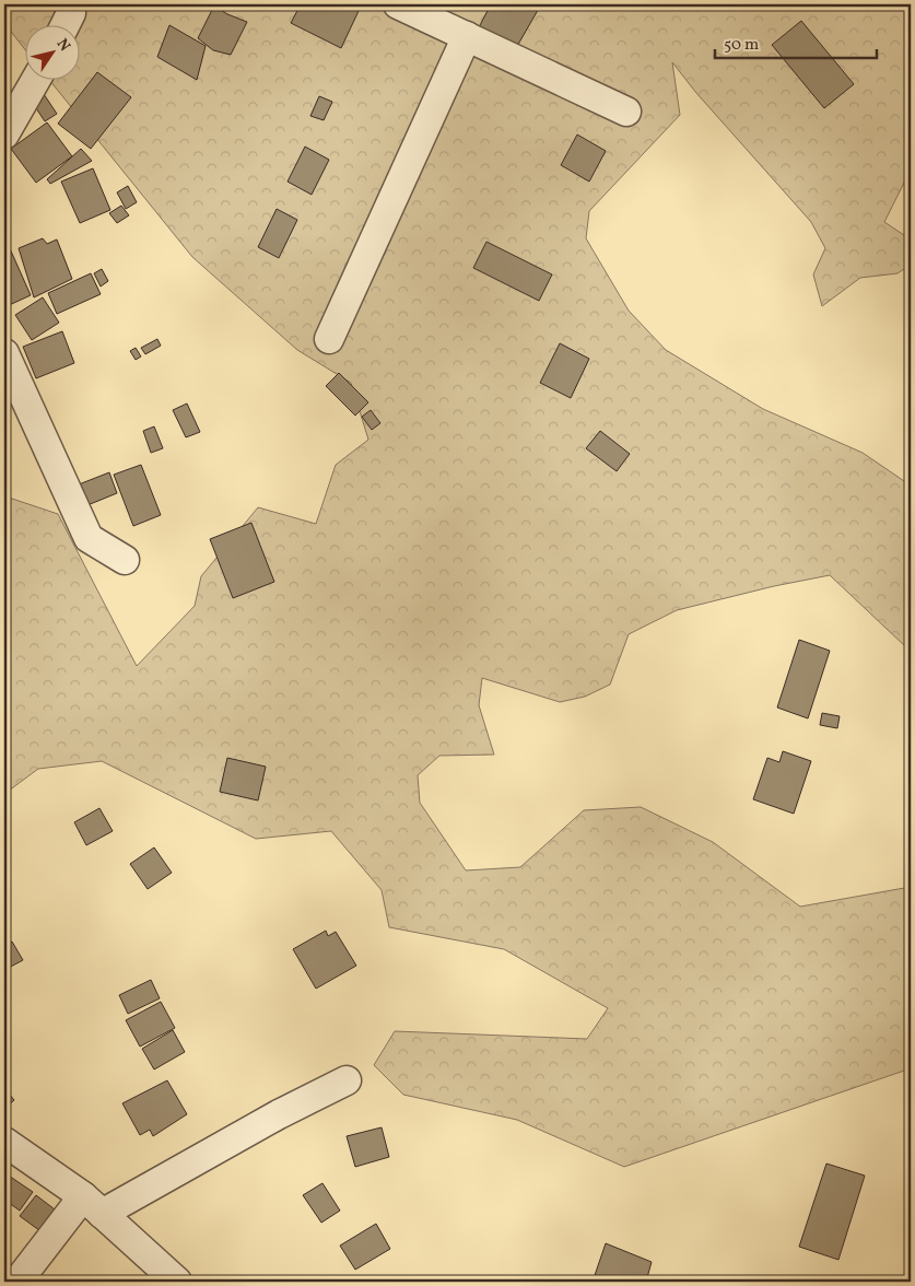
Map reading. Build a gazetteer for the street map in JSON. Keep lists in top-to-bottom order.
{
  "scale_bar": "50 m",
  "north": "top right"
}
